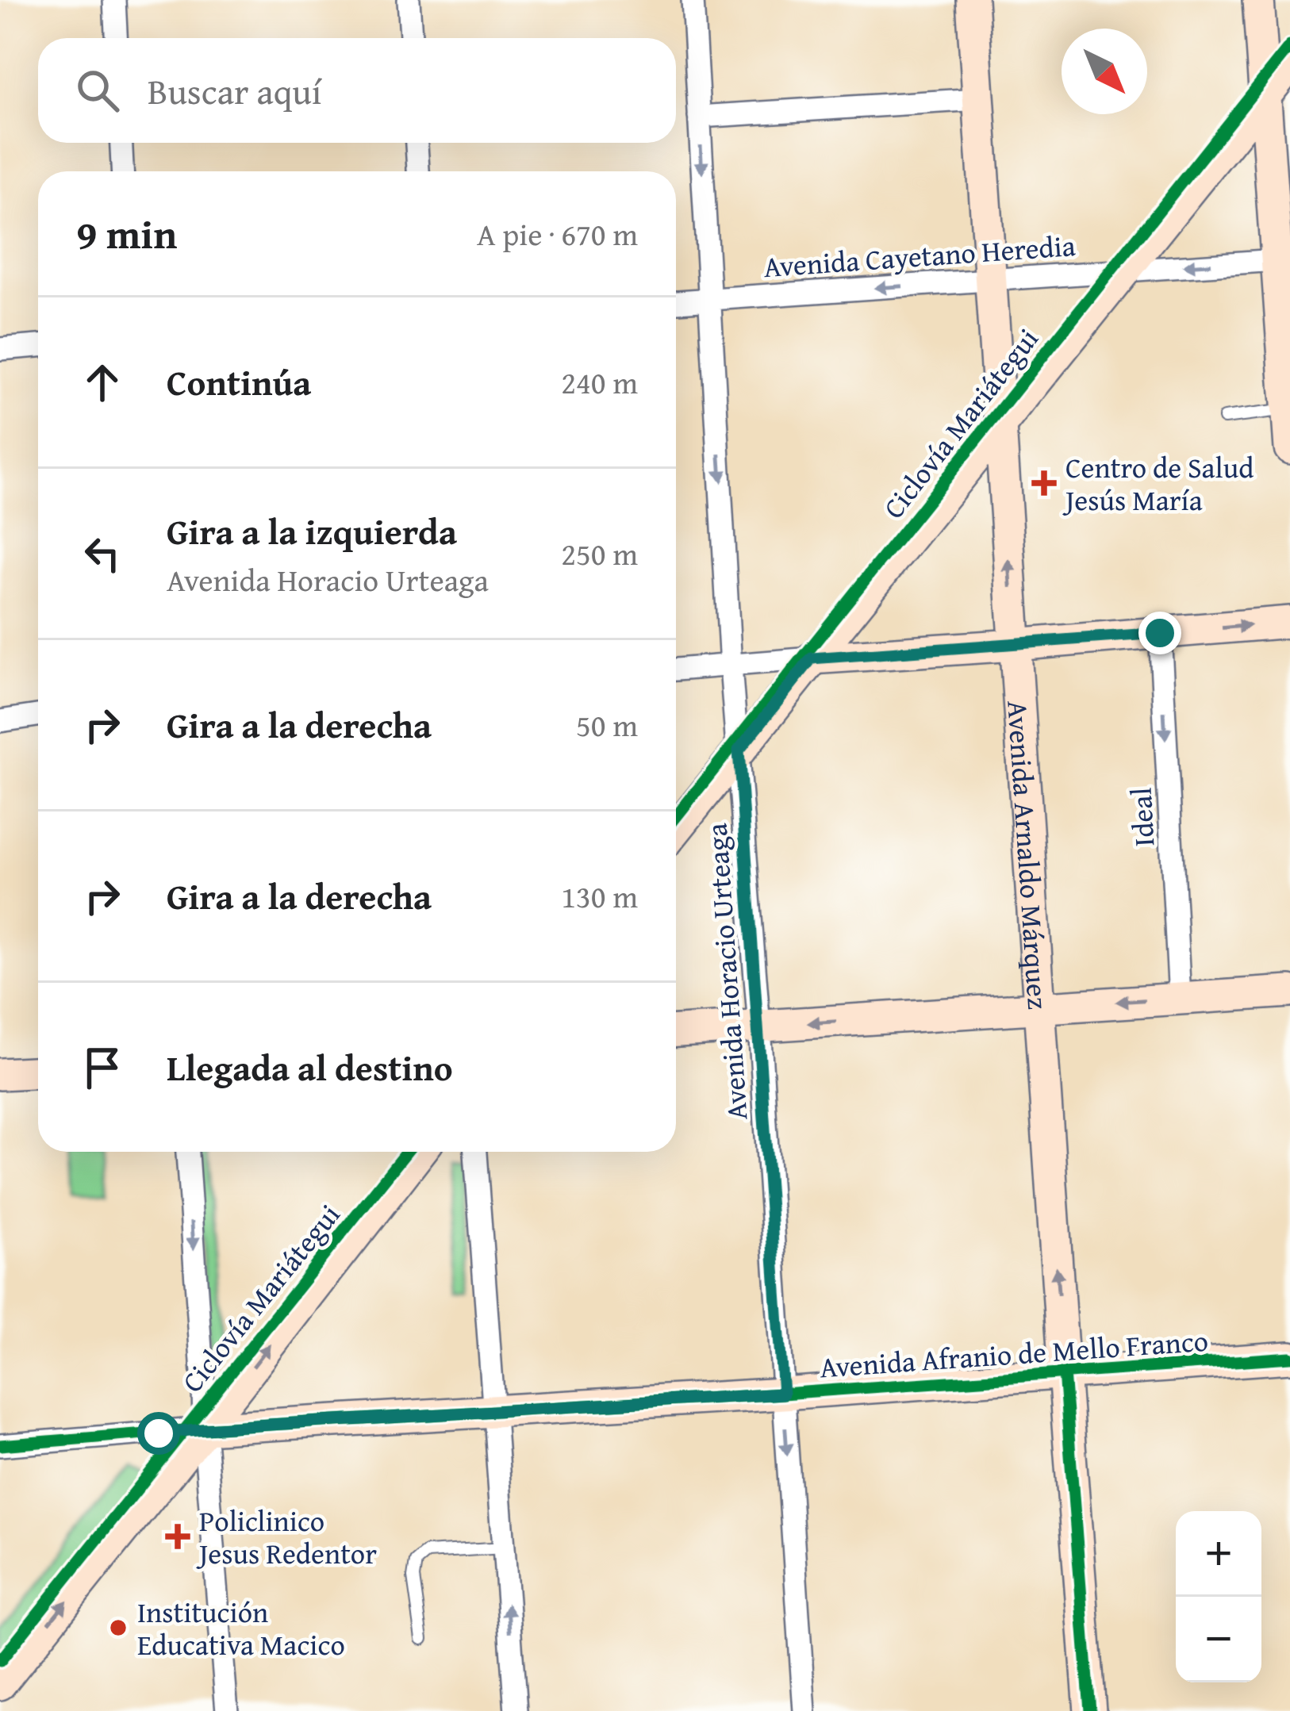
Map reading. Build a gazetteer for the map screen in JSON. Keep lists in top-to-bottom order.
{
  "streets": {
    "street": [
      "Avenida Cayetano Heredia",
      "Ideal",
      "Avenida Arnaldo Márquez",
      "Avenida Horacio Urteaga",
      "Avenida Afranio de Mello Franco"
    ],
    "cycle path": ["Ciclovía Mariátegui"]
  },
  "crossings": [
    ["Avenida Cayetano Heredia", "Avenida Arnaldo Márquez"],
    ["Avenida Cayetano Heredia", "Avenida Horacio Urteaga"],
    ["Avenida Arnaldo Márquez", "Avenida Afranio de Mello Franco"],
    ["Avenida Horacio Urteaga", "Avenida Afranio de Mello Franco"]
  ],
  "one_way": ["Ideal", "Avenida Horacio Urteaga"],
  "places": {
    "health": ["Centro de Salud Jesús María", "Policlinico Jesus Redentor"],
    "other": ["Institución Educativa Macico"]
  },
  "north": "bottom right",
  "page": {
    "search": "Buscar aquí",
    "heading": ["9 min", "A pie · 670 m"],
    "list": [
      ["Continúa", "240 m"],
      ["Gira a la izquierda", "Avenida Horacio Urteaga", "250 m"],
      ["Gira a la derecha", "50 m"],
      ["Gira a la derecha", "130 m"],
      "Llegada al destino"
    ],
    "map_buttons": ["+", "−"]
  }
}
